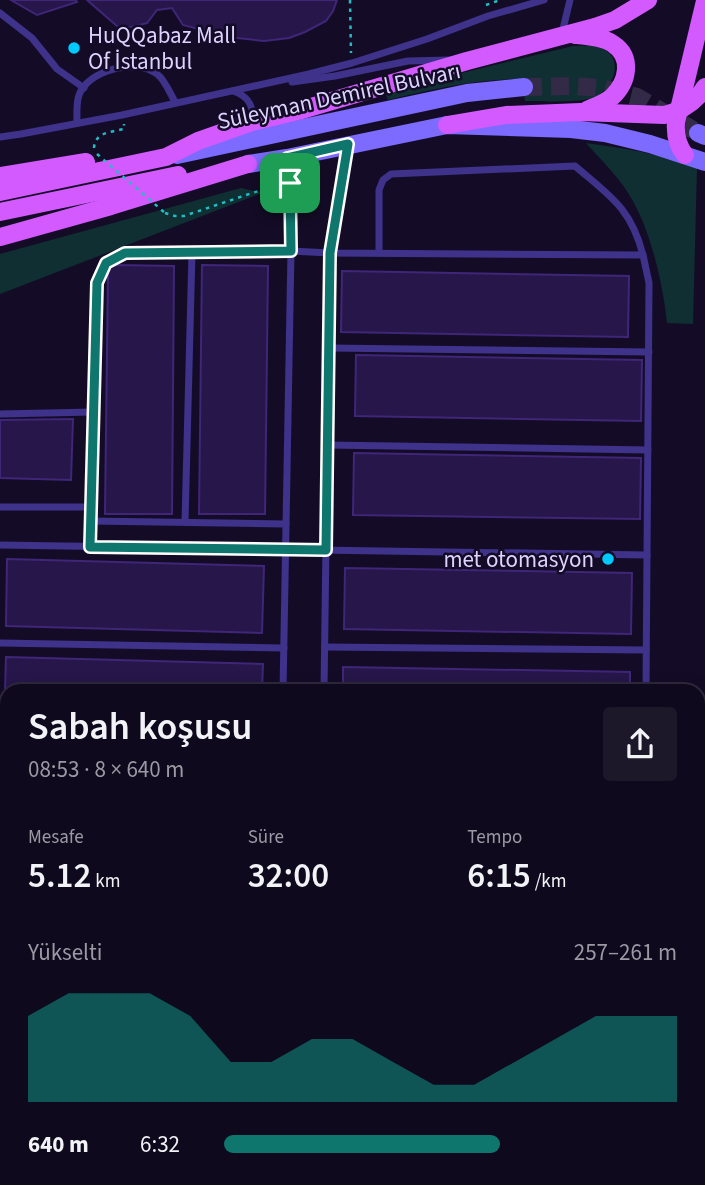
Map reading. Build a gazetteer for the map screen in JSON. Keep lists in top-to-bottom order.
{
  "streets": {
    "main road": ["Süleyman Demirel Bulvarı"]
  },
  "places": ["HuQQabaz Mall Of İstanbul", "met otomasyon"],
  "page": {
    "heading": ["Sabah koşusu", "08:53 · 8 × 640 m"],
    "stats": [
      ["Mesafe", "5.12 km"],
      ["Süre", "32:00"],
      ["Tempo", "6:15 /km"]
    ],
    "chart": ["Yükselti", "257–261 m"],
    "list": [
      {
        "name": "640 m",
        "note": "6:32"
      }
    ]
  }
}
